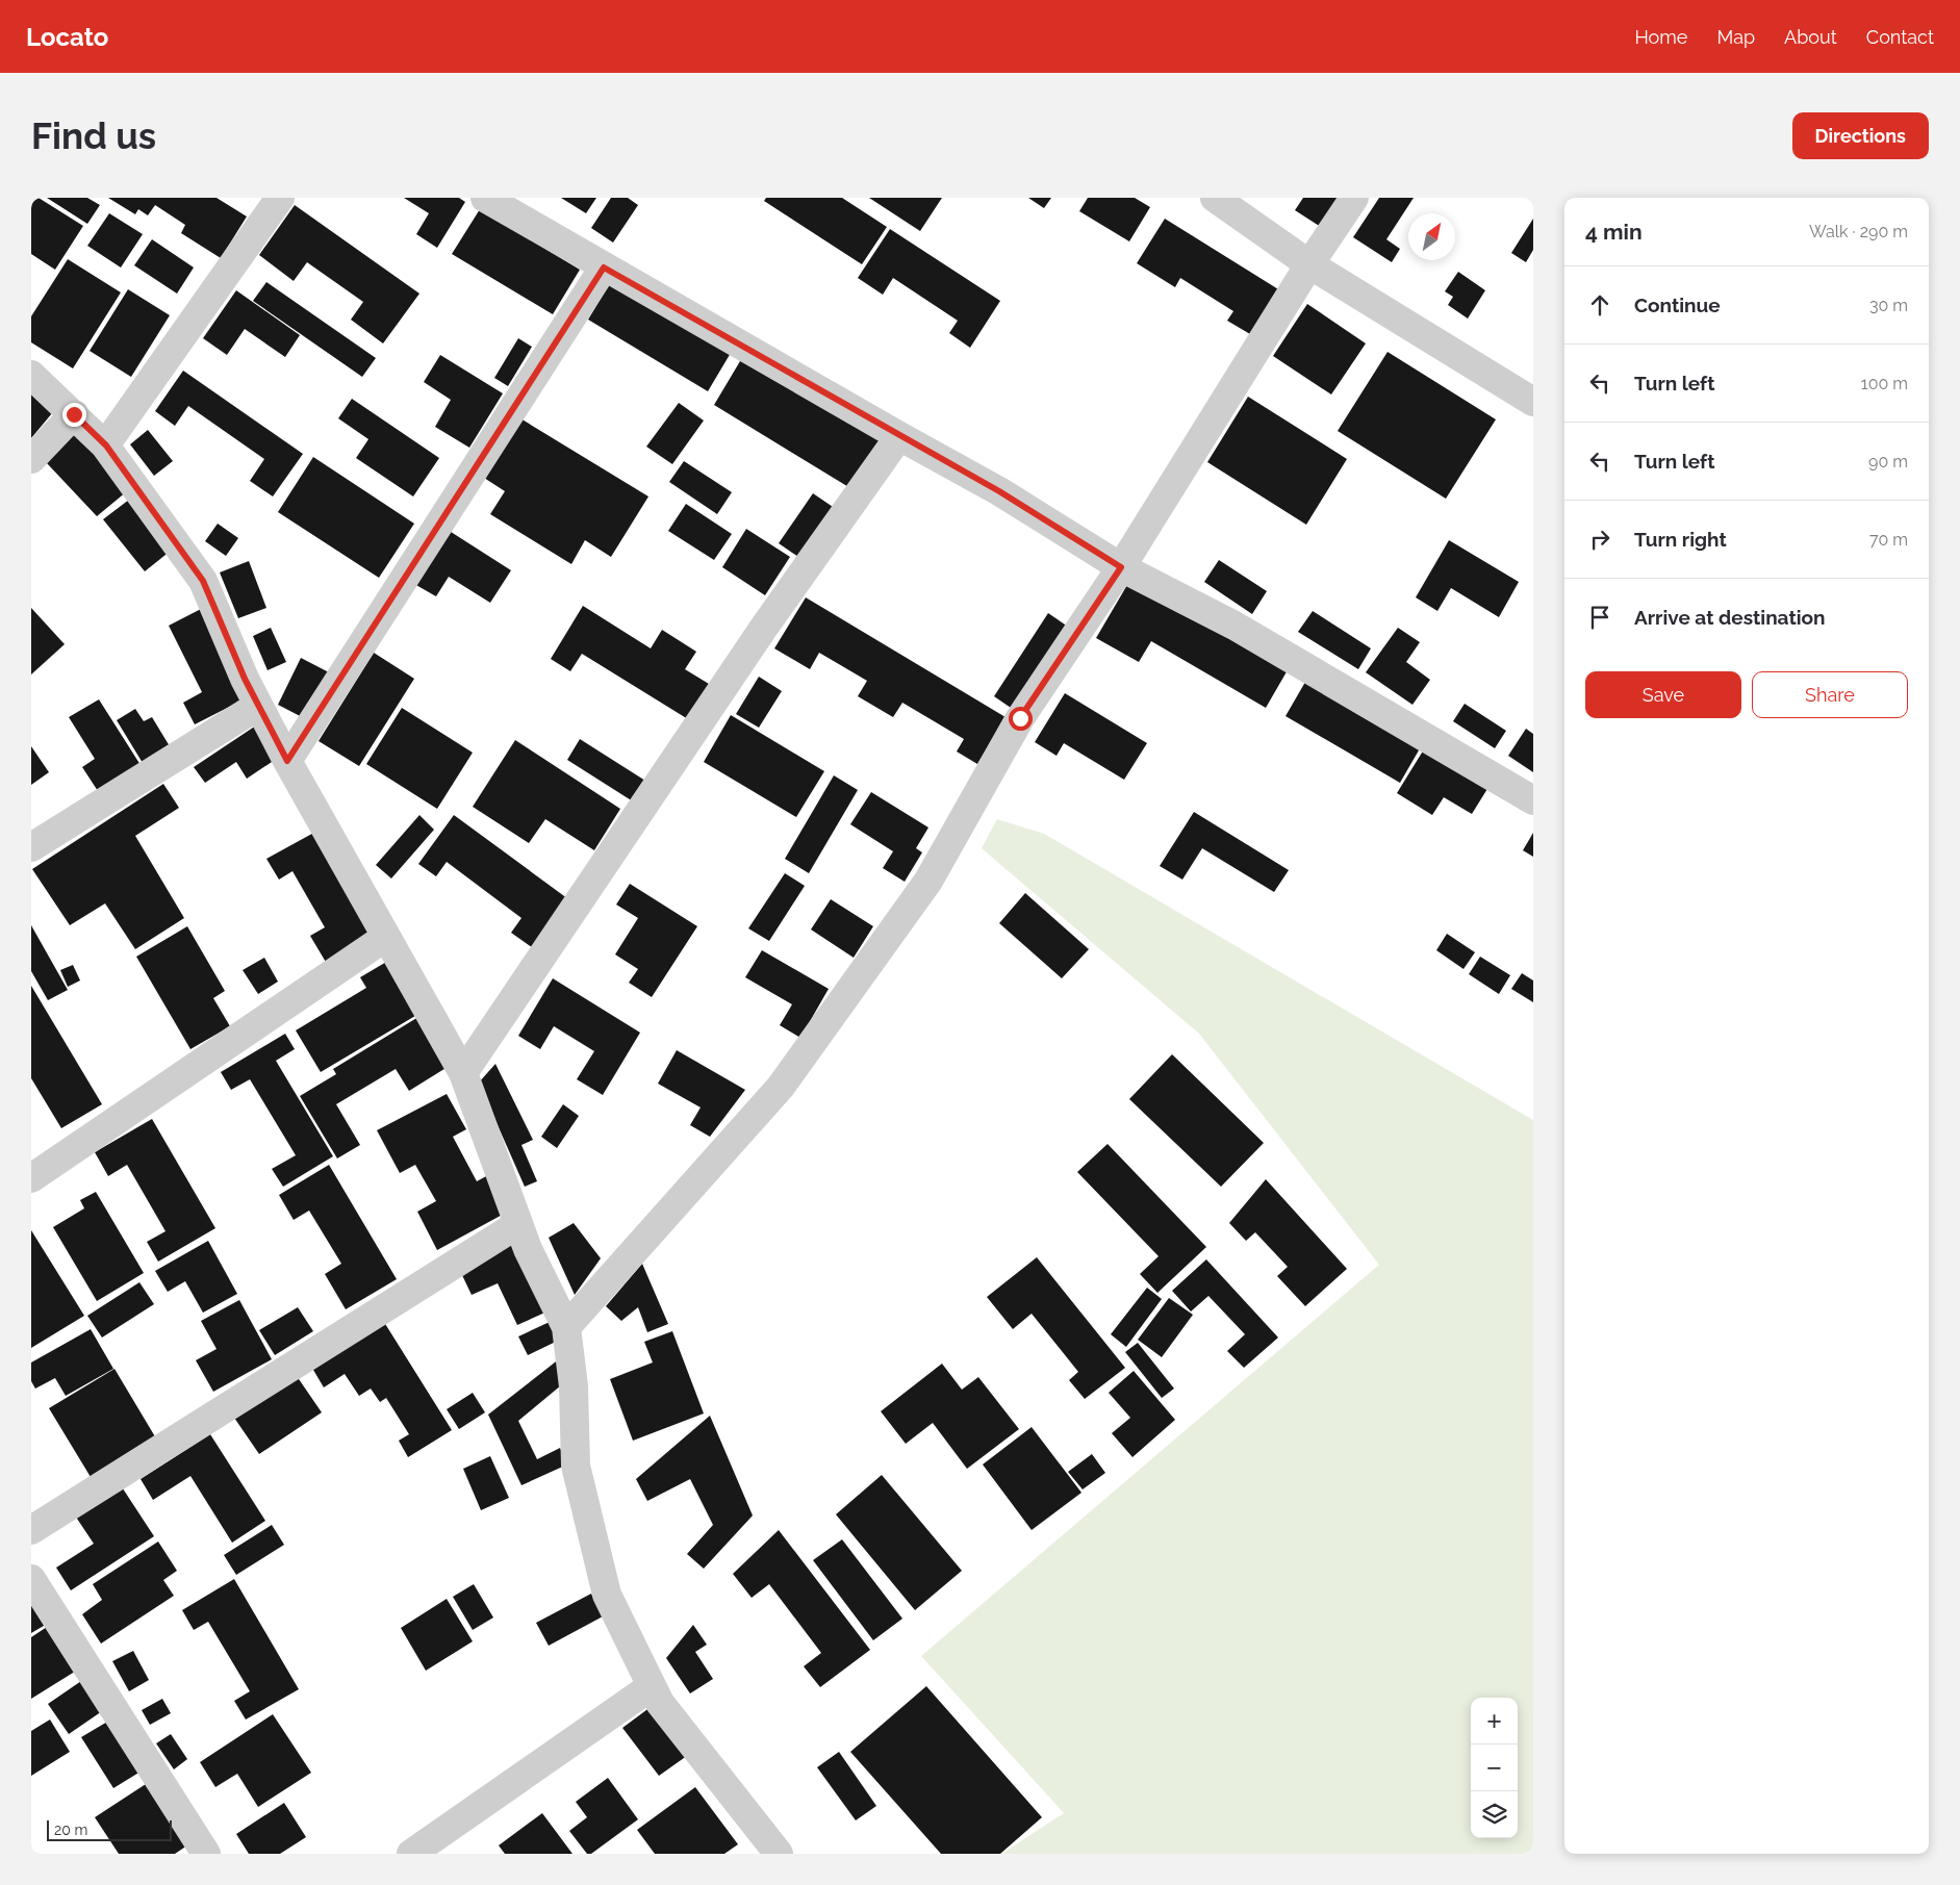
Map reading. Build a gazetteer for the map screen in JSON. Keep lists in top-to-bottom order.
{
  "scale_bar": "20 m",
  "north": "top right",
  "page": {
    "header": "Locato",
    "nav": [
      "Home",
      "Map",
      "About",
      "Contact"
    ],
    "buttons": [
      "Directions",
      ["Save", "Share"]
    ],
    "title": "Find us",
    "heading": ["4 min", "Walk · 290 m"],
    "list": [
      ["Continue", "30 m"],
      ["Turn left", "100 m"],
      ["Turn left", "90 m"],
      ["Turn right", "70 m"],
      "Arrive at destination"
    ],
    "map_buttons": ["+", "−"],
    "scale": "20 m"
  }
}
